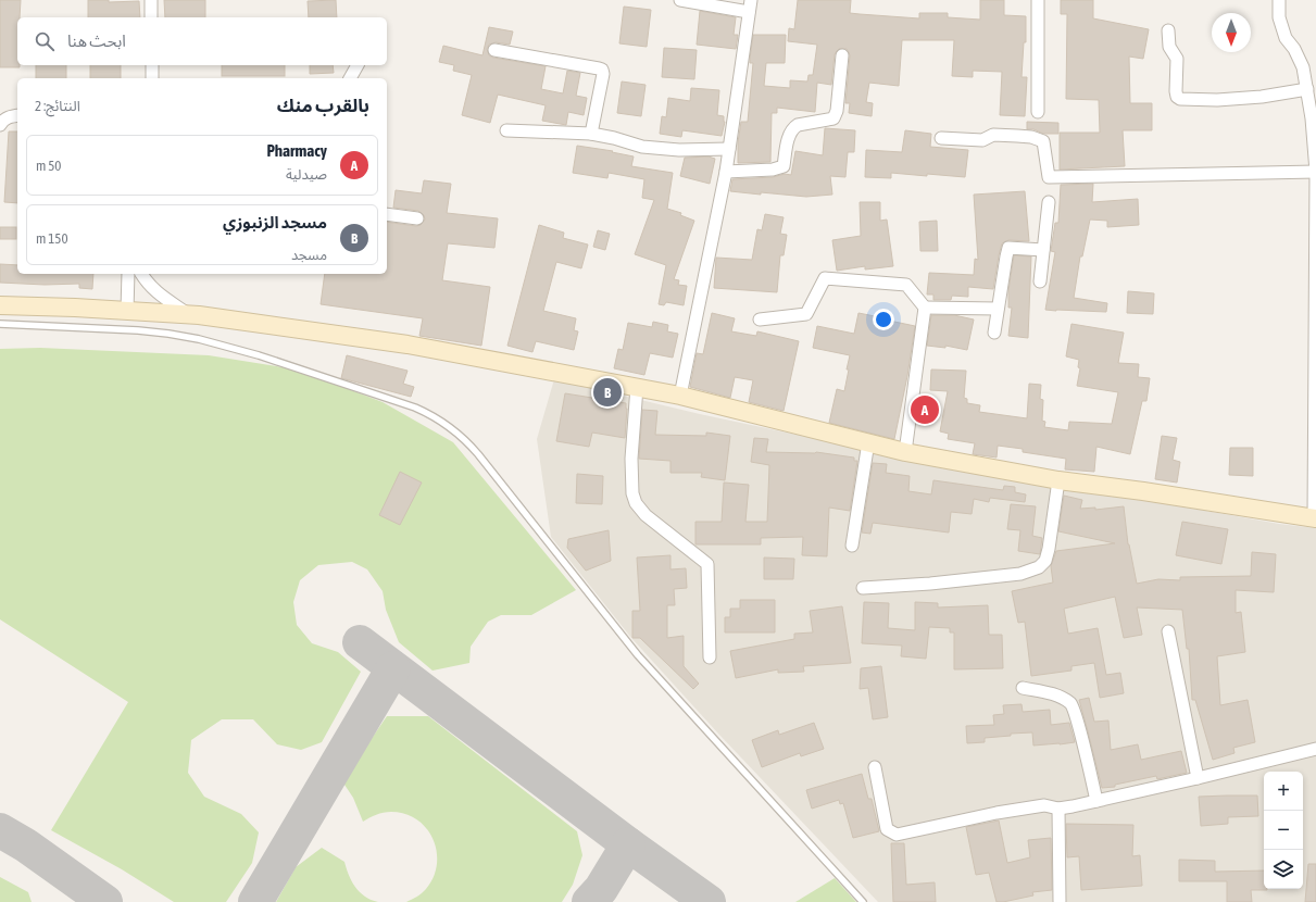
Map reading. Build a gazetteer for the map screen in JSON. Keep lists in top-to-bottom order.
{
  "north": "bottom",
  "page": {
    "search": "ابحث هنا",
    "heading": ["بالقرب منك", "النتائج: 2"],
    "list": [
      {
        "mark": "A",
        "name": "Pharmacy",
        "note": "صيدلية",
        "value": "50 m"
      },
      {
        "mark": "B",
        "name": "مسجد الزنبوزي",
        "note": "مسجد",
        "value": "150 m"
      }
    ],
    "pins": ["B", "A"],
    "map_buttons": ["+", "−"]
  }
}
